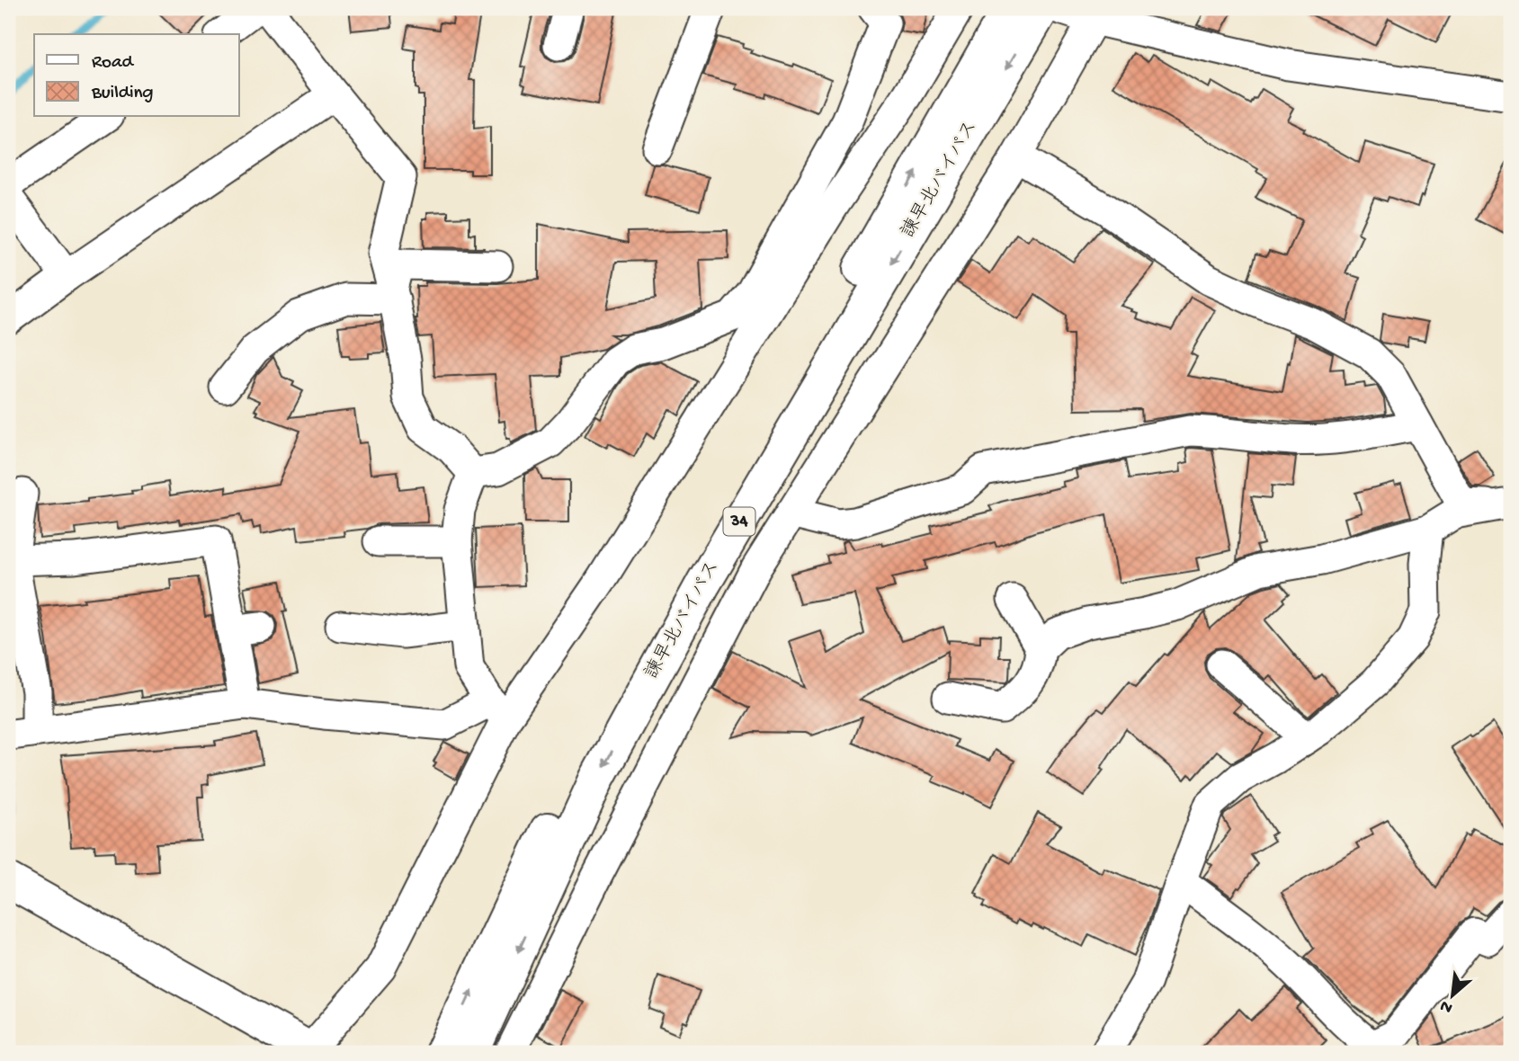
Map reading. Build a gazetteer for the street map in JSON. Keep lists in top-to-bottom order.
{
  "streets": {
    "main road": ["諫早北バイパス", "34"]
  },
  "legend": ["Road", "Building"],
  "north": "bottom left"
}
